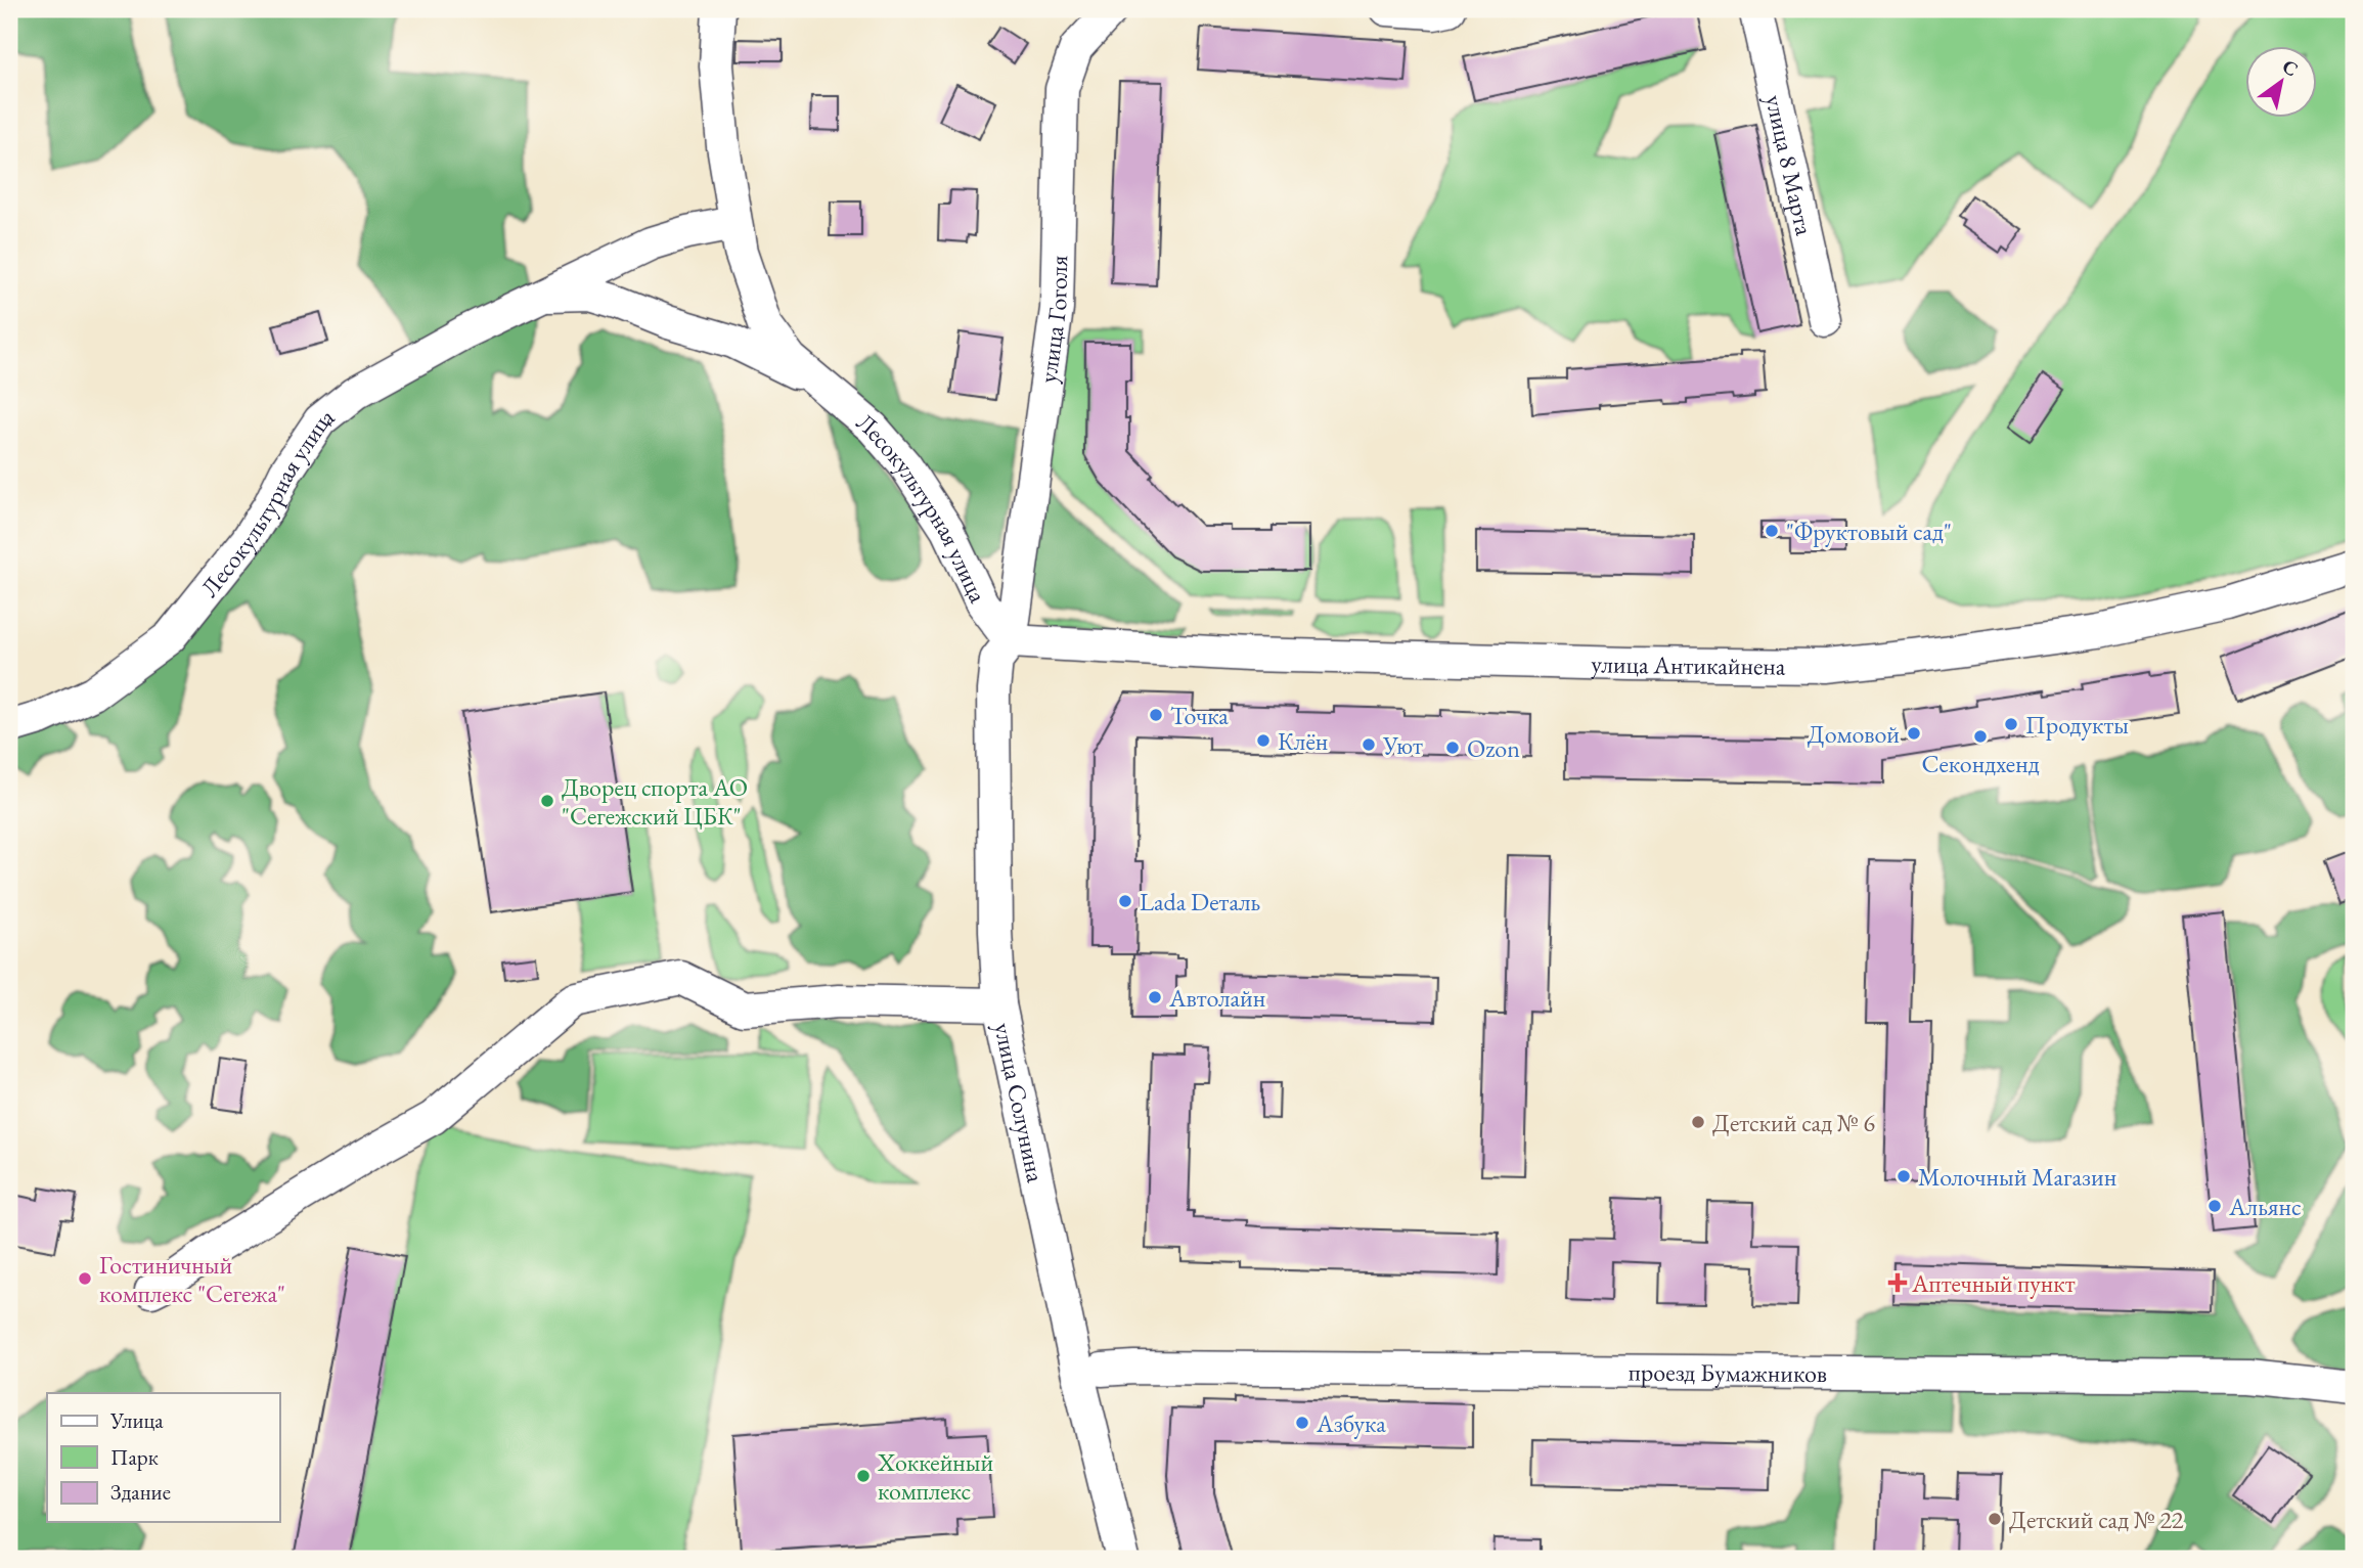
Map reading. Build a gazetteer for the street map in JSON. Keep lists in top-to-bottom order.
{
  "streets": {
    "street": [
      "улица 8 Марта",
      "улица Гоголя",
      "Лесокультурная улица",
      "улица Антикайнена",
      "улица Солунина",
      "проезд Бумажников"
    ]
  },
  "crossings": [
    ["улица Гоголя", "Лесокультурная улица"],
    ["улица Гоголя", "улица Антикайнена"],
    ["улица Гоголя", "улица Солунина"],
    ["Лесокультурная улица", "улица Антикайнена"],
    ["Лесокультурная улица", "улица Солунина"],
    ["улица Антикайнена", "улица Солунина"]
  ],
  "places": {
    "other": [
      "\"Фруктовый сад\"",
      "Точка",
      "Продукты",
      "Домовой",
      "Секондхенд",
      "Клён",
      "Уют",
      "Ozon",
      "Дворец спорта АО \"Сегежский ЦБК\"",
      "Lada Dеталь",
      "Автолайн",
      "Детский сад № 6",
      "Молочный Магазин",
      "Альянс",
      "Гостиничный комплекс \"Сегежа\"",
      "Азбука",
      "Хоккейный комплекс",
      "Детский сад № 22"
    ],
    "health": ["Аптечный пункт"]
  },
  "legend": ["Улица", "Парк", "Здание"],
  "north": "top right"
}
